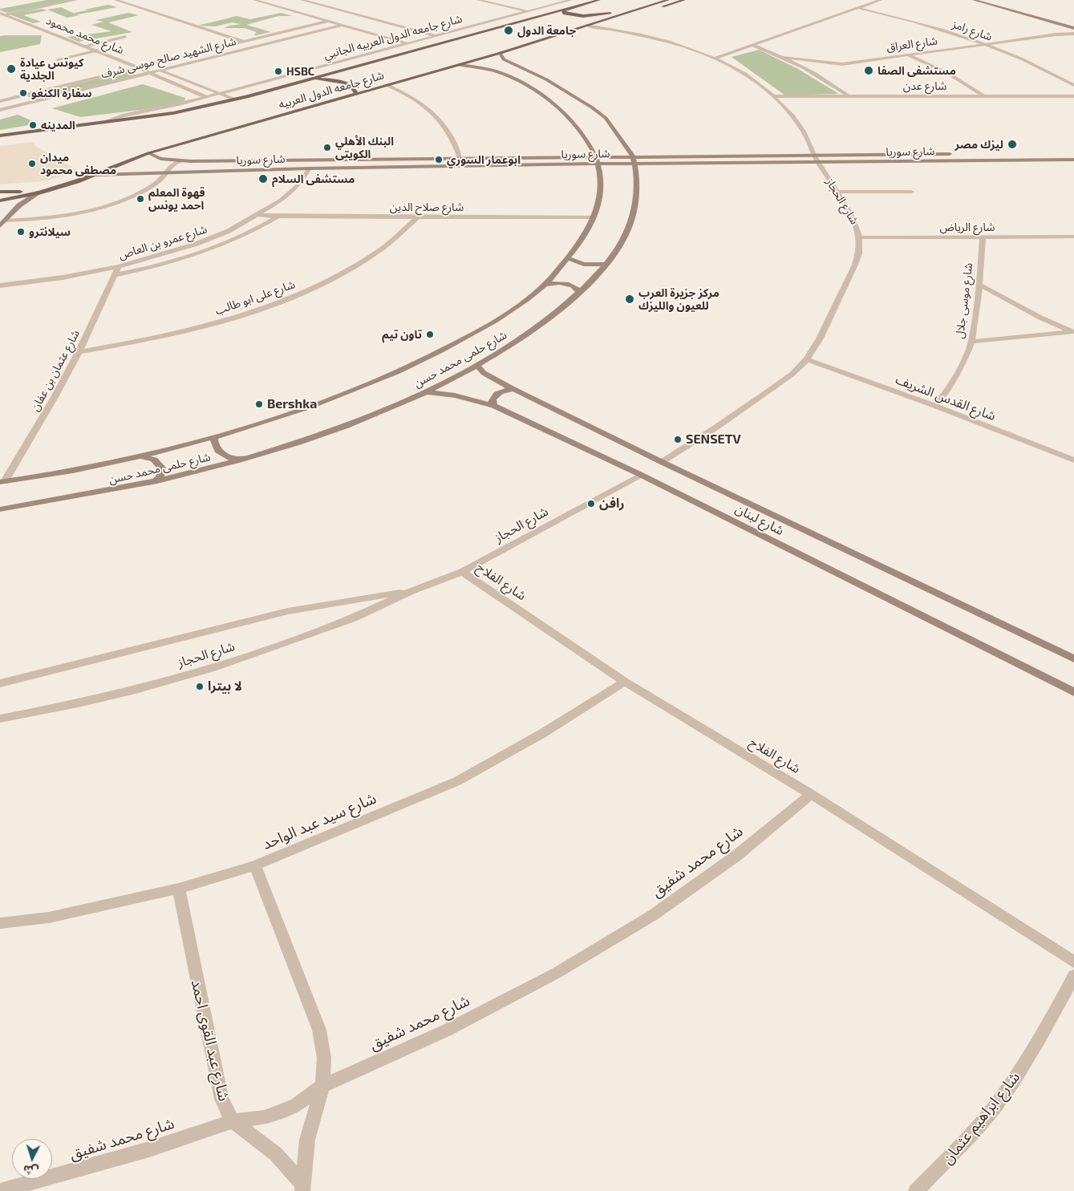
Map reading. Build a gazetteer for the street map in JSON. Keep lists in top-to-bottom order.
{
  "streets": {
    "main road": ["شارع جامعه الدول العربيه"],
    "street": [
      "شارع رامز",
      "شارع محمد محمود",
      "شارع جامعه الدول العربيه الجانبي",
      "شارع العراق",
      "شارع الشهيد صالح موسى شرف",
      "شارع عدن",
      "شارع سوريا",
      "شارع الحجاز",
      "شارع صلاح الدين",
      "شارع الرياض",
      "شارع عمرو بن العاص",
      "شارع على ابو طالب",
      "شارع موسى جلال",
      "شارع حلمى محمد حسن",
      "شارع عثمان بن عفان",
      "شارع القدس الشريف",
      "شارع لبنان",
      "شارع الفلاح",
      "شارع سيد عبد الواحد",
      "شارع محمد شفيق",
      "شارع عبد القوى احمد",
      "شارع ابراهيم عثمان"
    ]
  },
  "crossings": [
    ["شارع رامز", "شارع العراق"],
    ["شارع محمد محمود", "شارع جامعه الدول العربيه الجانبي"],
    ["شارع محمد محمود", "شارع الشهيد صالح موسى شرف"],
    ["شارع جامعه الدول العربيه الجانبي", "شارع جامعه الدول العربيه"],
    ["شارع عدن", "شارع الحجاز"],
    ["شارع جامعه الدول العربيه", "شارع سوريا"],
    ["شارع جامعه الدول العربيه", "شارع الحجاز"],
    ["شارع جامعه الدول العربيه", "شارع حلمى محمد حسن"],
    ["شارع سوريا", "شارع الحجاز"],
    ["شارع سوريا", "شارع عمرو بن العاص"],
    ["شارع سوريا", "شارع حلمى محمد حسن"],
    ["شارع الحجاز", "شارع الرياض"],
    ["شارع الحجاز", "شارع القدس الشريف"],
    ["شارع الحجاز", "شارع لبنان"],
    ["شارع الحجاز", "شارع الفلاح"],
    ["شارع صلاح الدين", "شارع عمرو بن العاص"],
    ["شارع صلاح الدين", "شارع على ابو طالب"],
    ["شارع صلاح الدين", "شارع حلمى محمد حسن"],
    ["شارع الرياض", "شارع موسى جلال"],
    ["شارع عمرو بن العاص", "شارع عثمان بن عفان"],
    ["شارع على ابو طالب", "شارع عثمان بن عفان"],
    ["شارع موسى جلال", "شارع القدس الشريف"],
    ["شارع حلمى محمد حسن", "شارع عثمان بن عفان"],
    ["شارع حلمى محمد حسن", "شارع لبنان"],
    ["شارع الفلاح", "شارع سيد عبد الواحد"],
    ["شارع الفلاح", "شارع محمد شفيق"],
    ["شارع سيد عبد الواحد", "شارع عبد القوى احمد"],
    ["شارع محمد شفيق", "شارع عبد القوى احمد"]
  ],
  "places": [
    "جامعة الدول",
    "كيوتس عيادة الجلدية",
    "مستشفى الصفا",
    "HSBC",
    "سفارة الكنغو",
    "المدينه",
    "ليزك مصر",
    "البنك الأهلي الكويتى",
    "ابوعمار السوري",
    "ميدان مصطفى محمود",
    "مستشفى السلام",
    "قهوة المعلم احمد يونس",
    "سيلانترو",
    "مركز جزيرة العرب للعيون والليزك",
    "تاون تيم",
    "Bershka",
    "SENSETV",
    "رافن",
    "لا بيترا"
  ],
  "north": "bottom"
}
